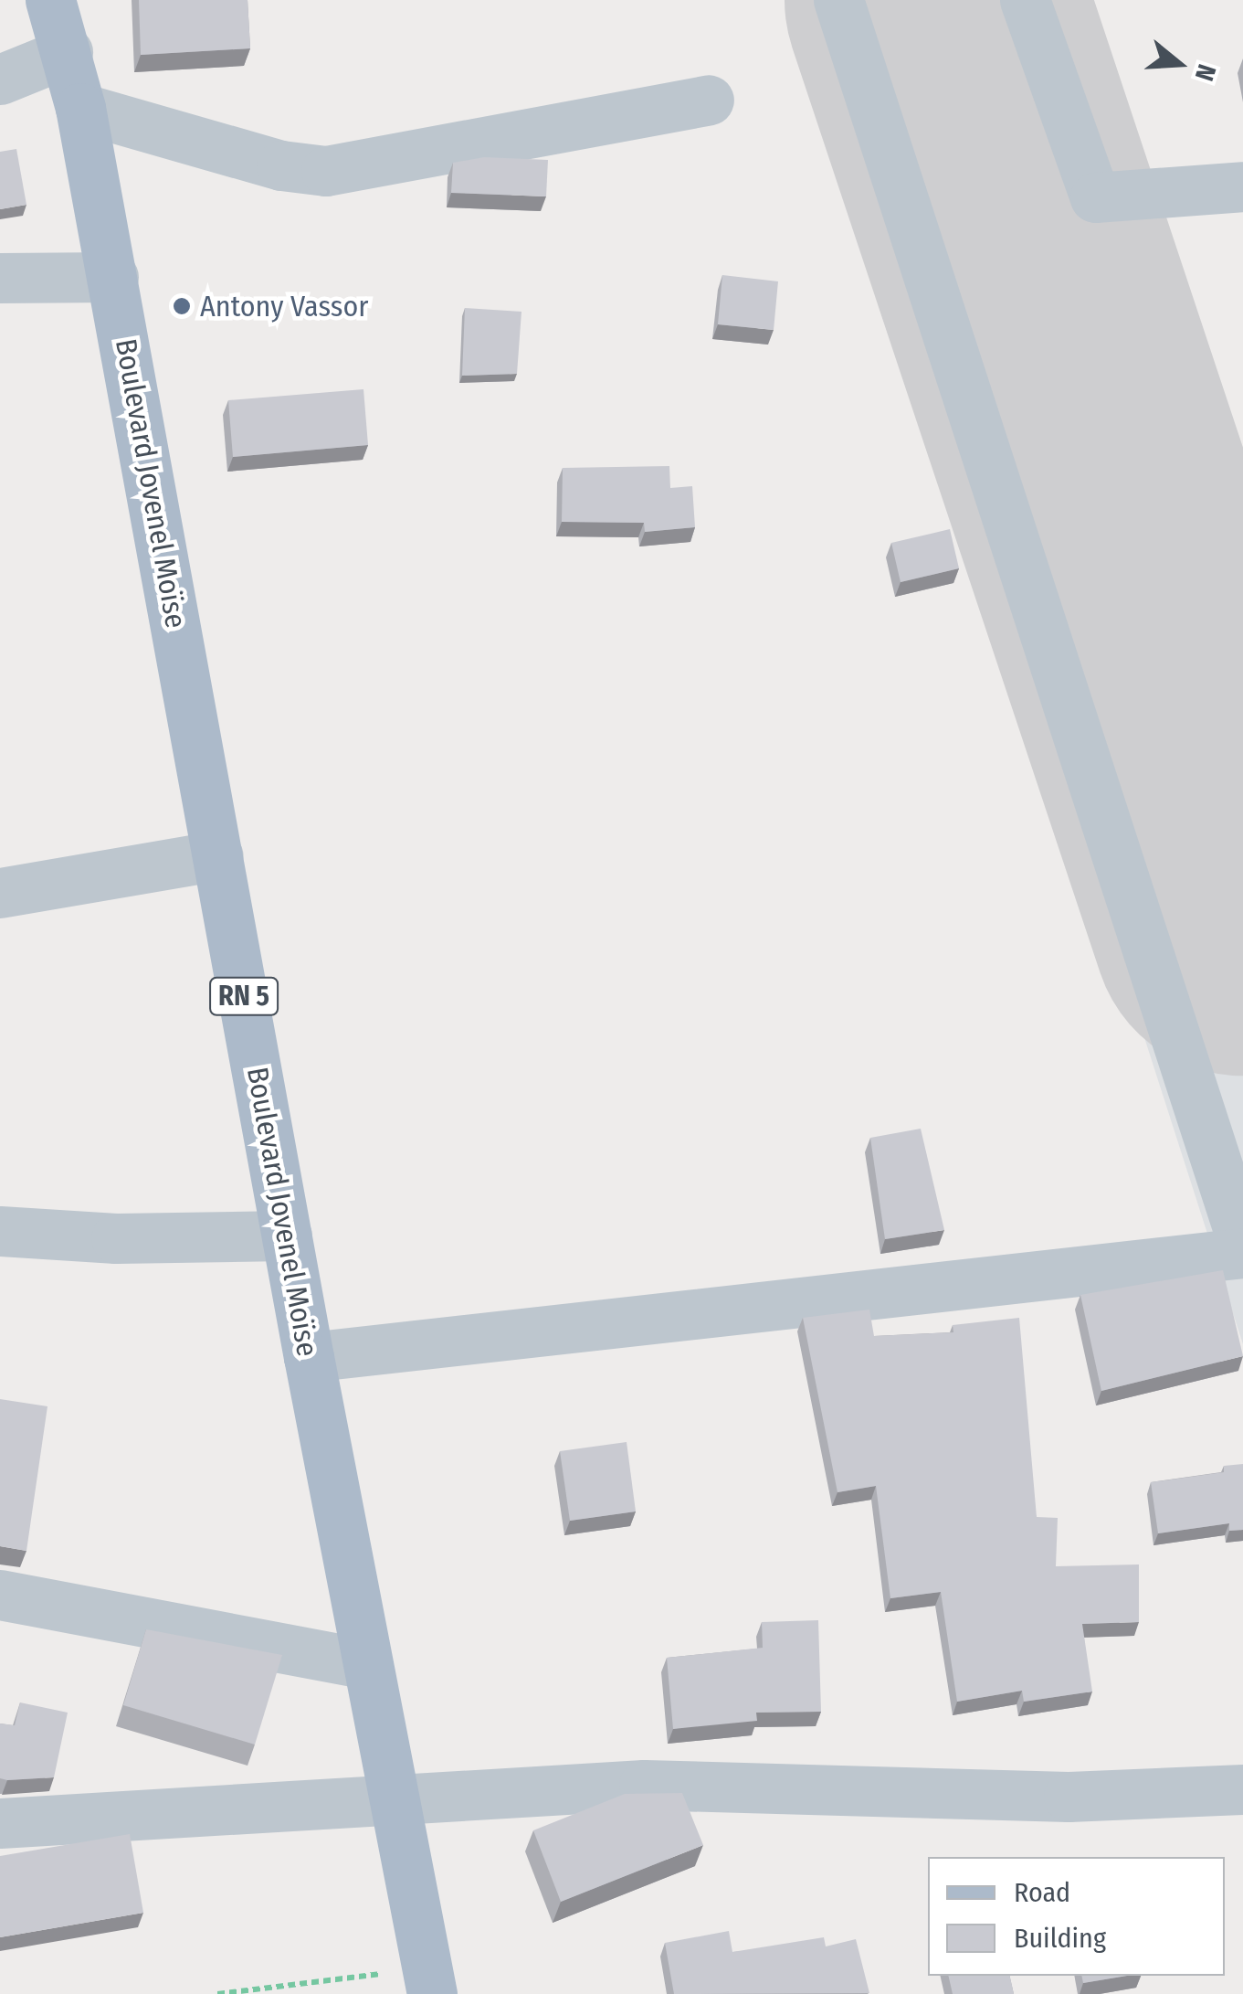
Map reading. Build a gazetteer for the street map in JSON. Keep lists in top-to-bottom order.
{
  "streets": {
    "main road": ["Boulevard Jovenel Moïse", "RN 5"]
  },
  "places": ["Antony Vassor"],
  "legend": ["Road", "Building"],
  "north": "right"
}
